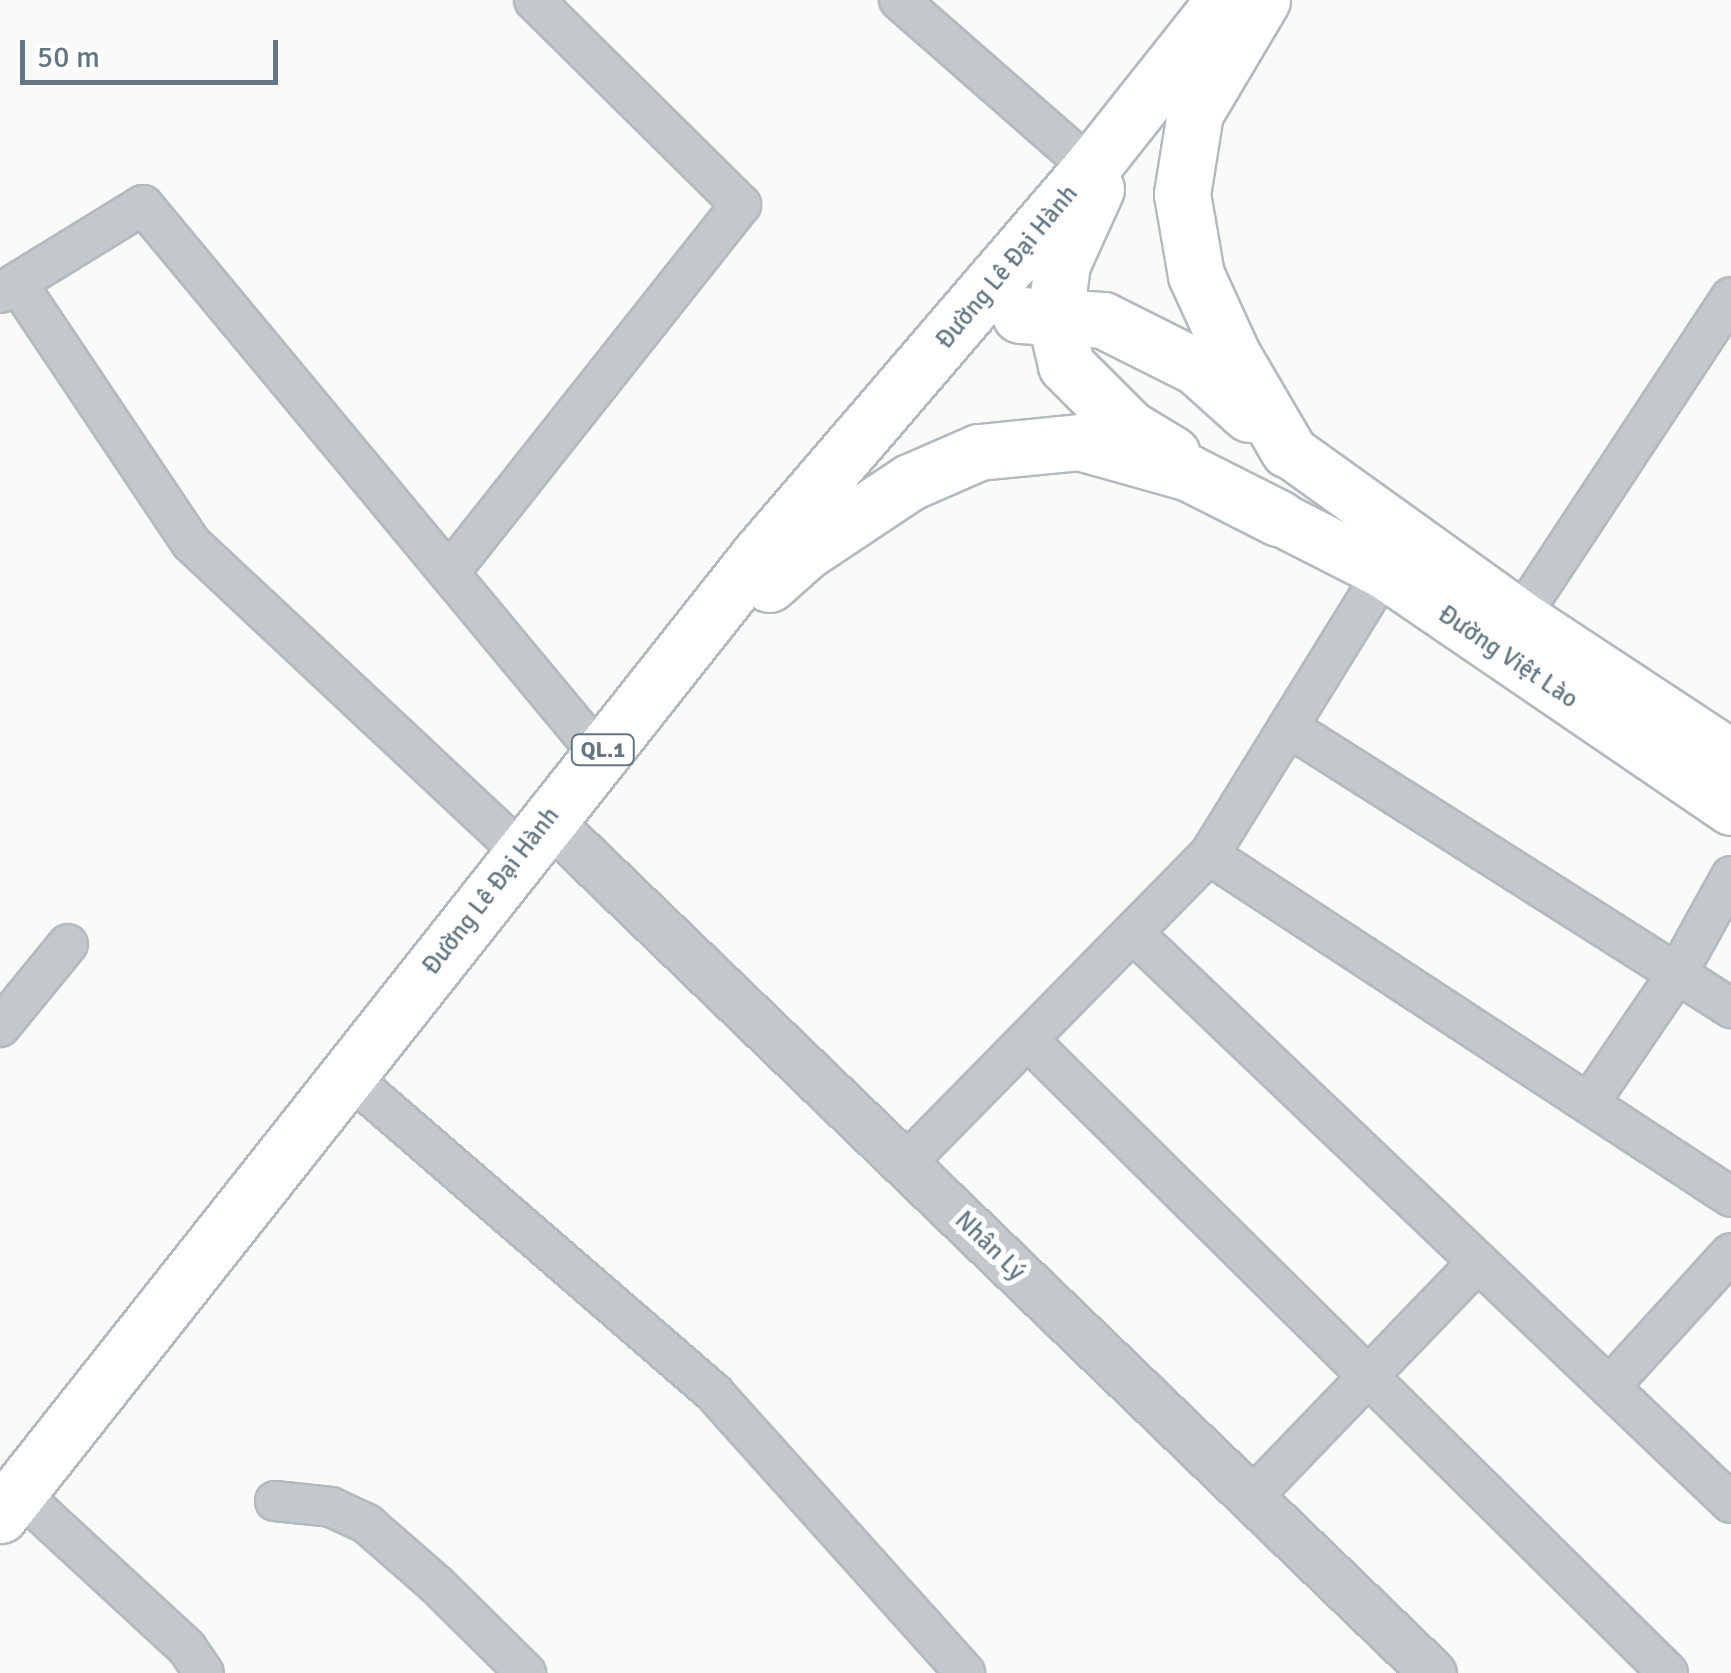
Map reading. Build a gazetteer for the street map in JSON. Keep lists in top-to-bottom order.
{
  "streets": {
    "main road": ["Đường Lê Đại Hành", "Đường Việt Lào", "QL.1"],
    "street": ["Nhân Lý"]
  },
  "crossings": [
    ["Đường Lê Đại Hành", "Nhân Lý"]
  ],
  "scale_bar": "50 m"
}
